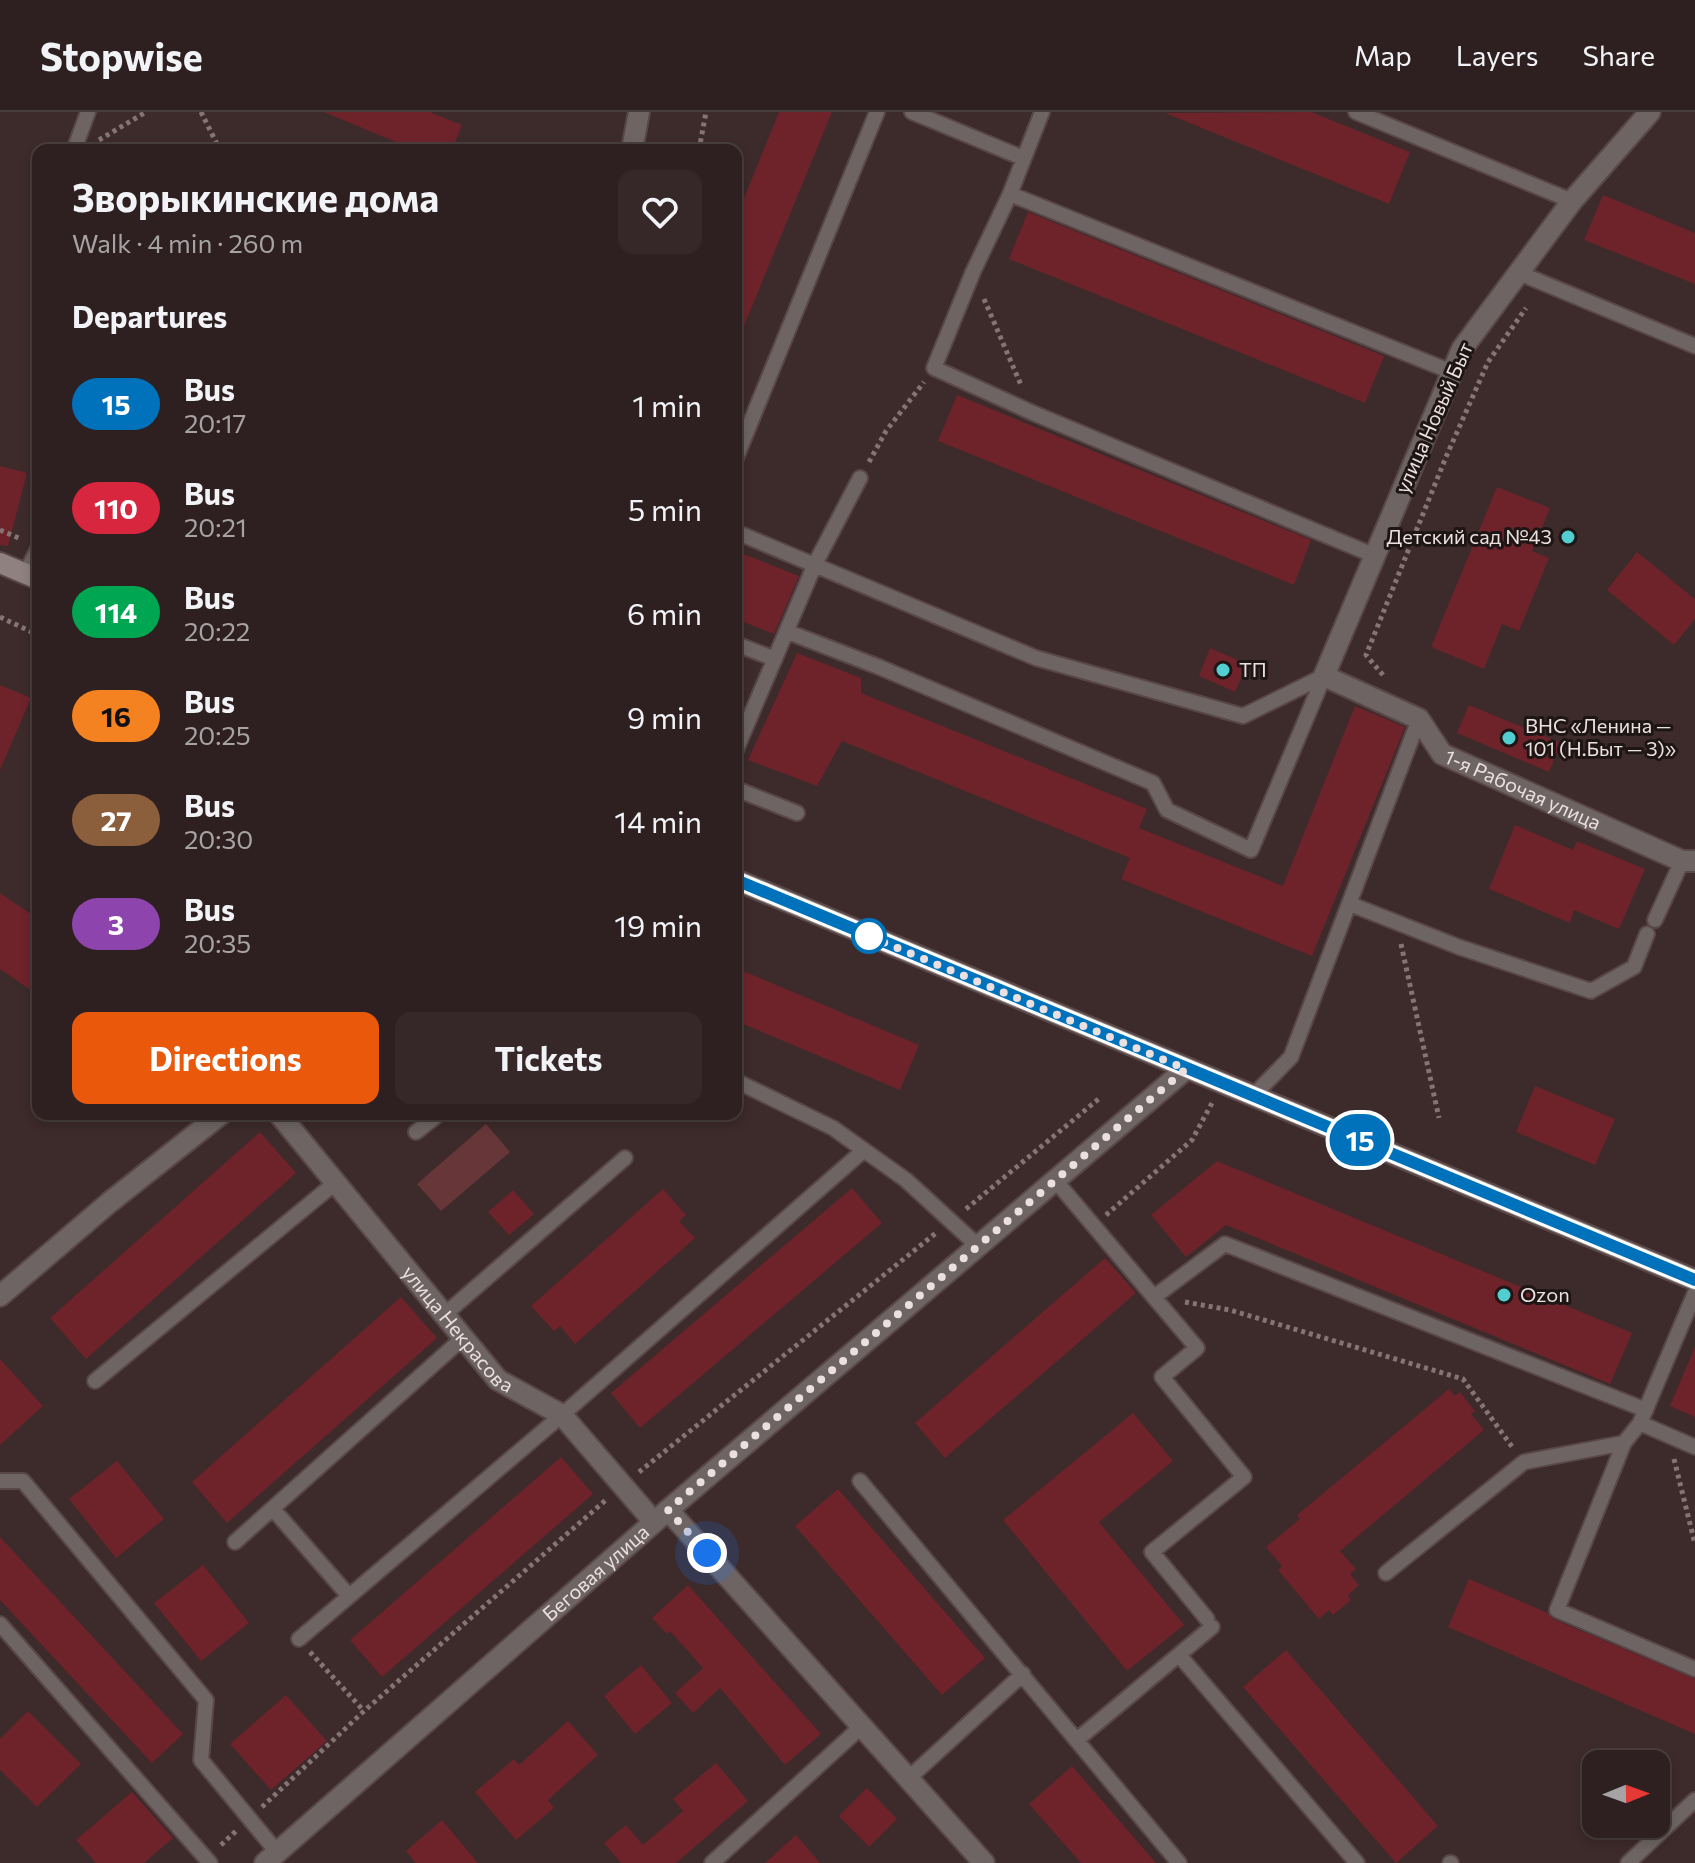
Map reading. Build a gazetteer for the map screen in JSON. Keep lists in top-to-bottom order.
{
  "streets": {
    "street": [
      "улица Новый Быт",
      "1-я Рабочая улица",
      "улица Некрасова",
      "Беговая улица"
    ]
  },
  "crossings": [
    ["улица Некрасова", "Беговая улица"]
  ],
  "places": [
    "Детский сад №43",
    "ТП",
    "ВНС «Ленина — 101 (Н.Быт — 3)»",
    "Ozon"
  ],
  "lines": ["bus line 15"],
  "north": "right",
  "page": {
    "header": "Stopwise",
    "nav": ["Map", "Layers", "Share"],
    "on_map": "15",
    "heading": [
      ["Зворыкинские дома", "Walk · 4 min · 260 m"],
      "Departures"
    ],
    "list": [
      {
        "mark": "15",
        "name": "Bus",
        "note": "20:17",
        "value": "1 min"
      },
      {
        "mark": "110",
        "name": "Bus",
        "note": "20:21",
        "value": "5 min"
      },
      {
        "mark": "114",
        "name": "Bus",
        "note": "20:22",
        "value": "6 min"
      },
      {
        "mark": "16",
        "name": "Bus",
        "note": "20:25",
        "value": "9 min"
      },
      {
        "mark": "27",
        "name": "Bus",
        "note": "20:30",
        "value": "14 min"
      },
      {
        "mark": "3",
        "name": "Bus",
        "note": "20:35",
        "value": "19 min"
      }
    ],
    "buttons": ["Directions", "Tickets"]
  }
}
